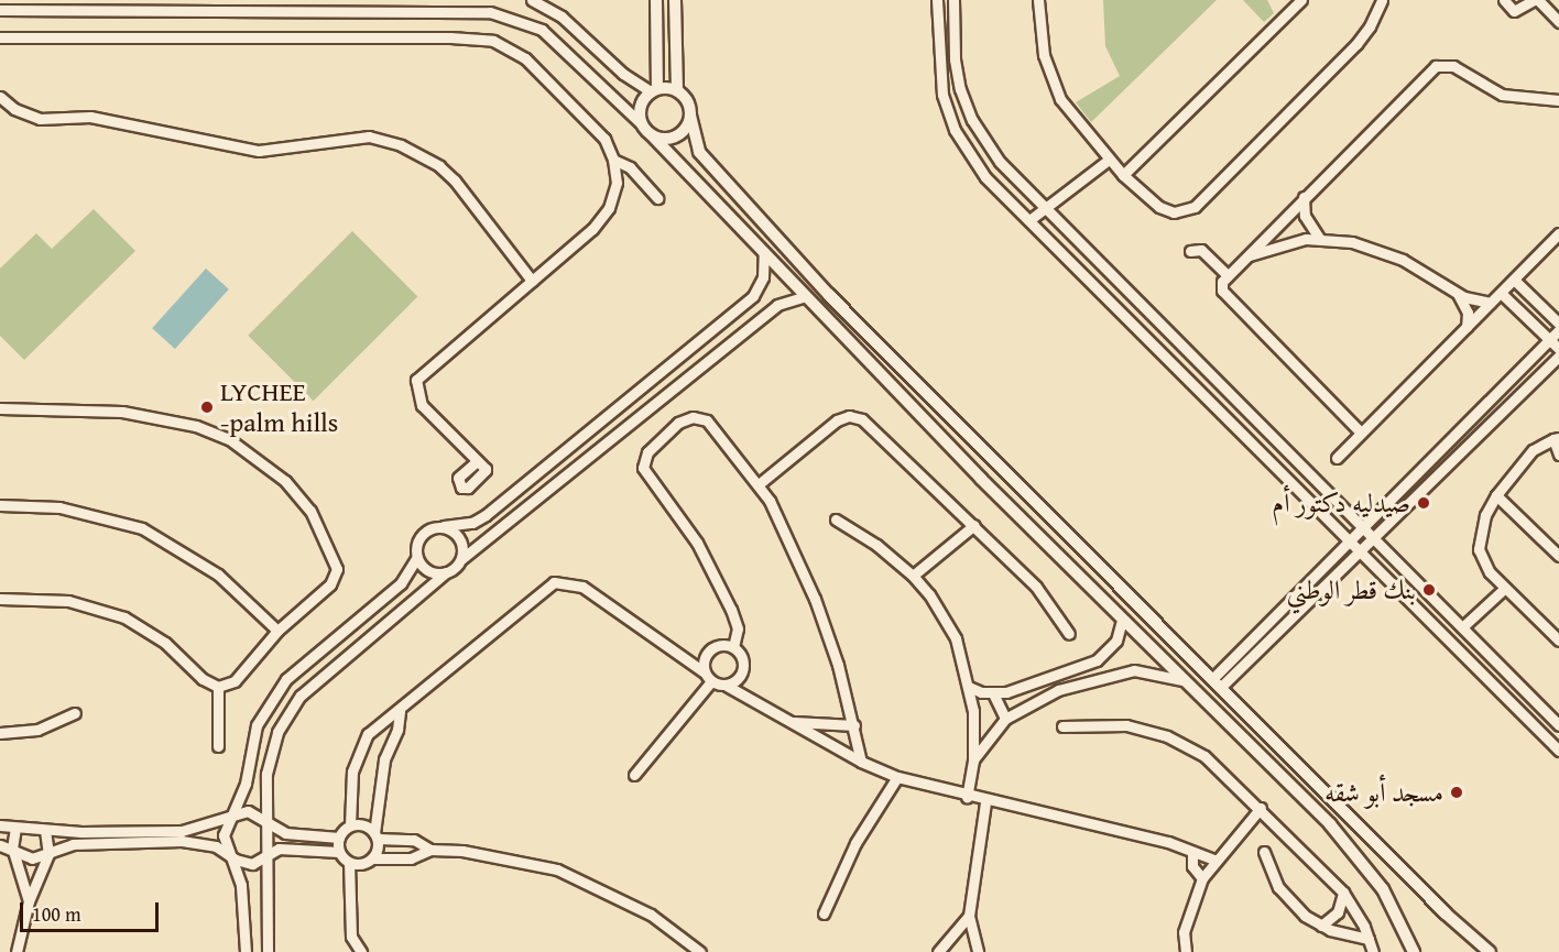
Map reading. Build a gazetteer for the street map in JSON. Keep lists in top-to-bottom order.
{
  "places": [
    "LYCHEE -palm hills",
    "صيدليه دكتور أم",
    "بنك قطر الوطني",
    "مسجد أبو شقه"
  ],
  "scale_bar": "100 m"
}
